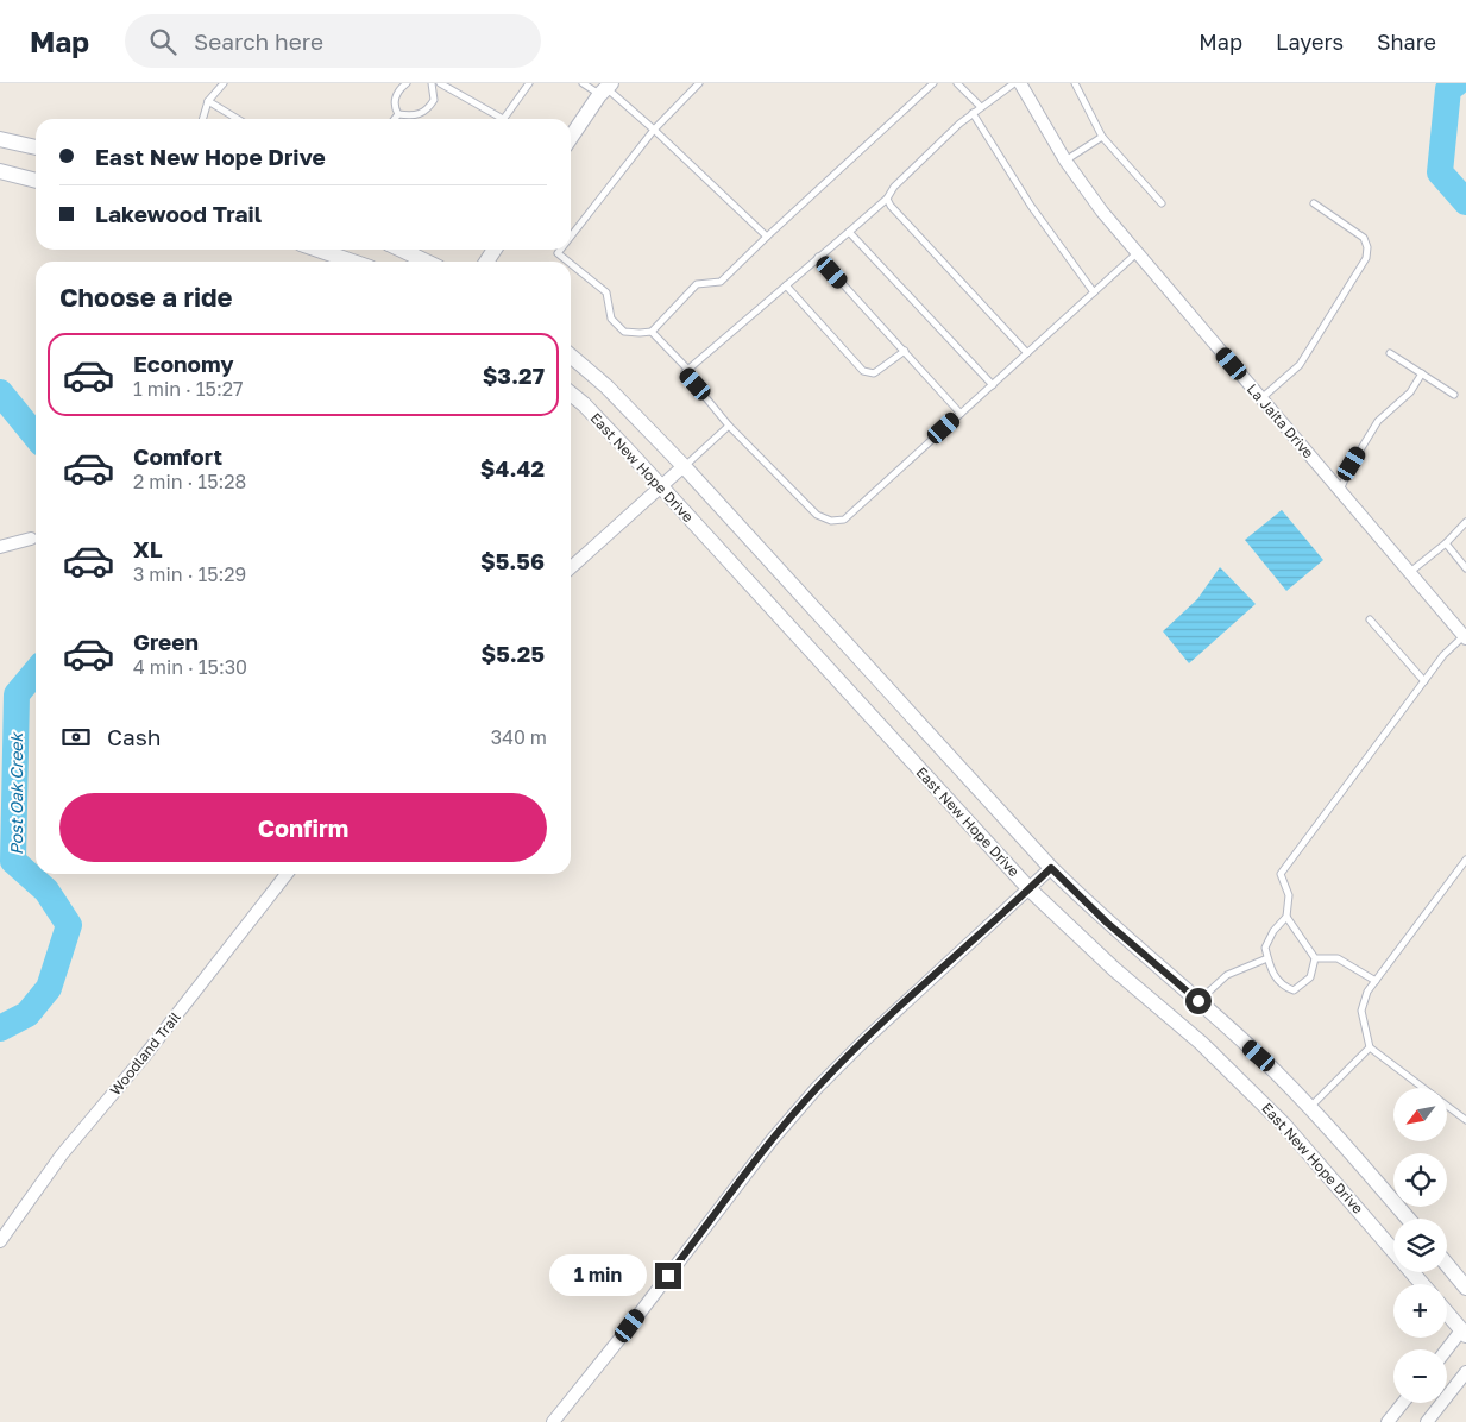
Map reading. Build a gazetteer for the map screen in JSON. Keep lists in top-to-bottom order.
{
  "streets": {
    "street": ["La Jaita Drive", "East New Hope Drive", "Woodland Trail"]
  },
  "water": ["Post Oak Creek"],
  "north": "bottom left",
  "page": {
    "header": "Map",
    "search": "Search here",
    "nav": ["Map", "Layers", "Share"],
    "banner": ["East New Hope Drive", "Lakewood Trail"],
    "heading": "Choose a ride",
    "list": [
      {
        "name": "Economy",
        "note": "1 min · 15:27",
        "value": "$3.27"
      },
      {
        "name": "Comfort",
        "note": "2 min · 15:28",
        "value": "$4.42"
      },
      {
        "name": "XL",
        "note": "3 min · 15:29",
        "value": "$5.56"
      },
      {
        "name": "Green",
        "note": "4 min · 15:30",
        "value": "$5.25"
      }
    ],
    "pay": ["Cash", "340 m"],
    "buttons": "Confirm",
    "map_buttons": ["+", "−"],
    "bubble": "1 min"
  }
}
